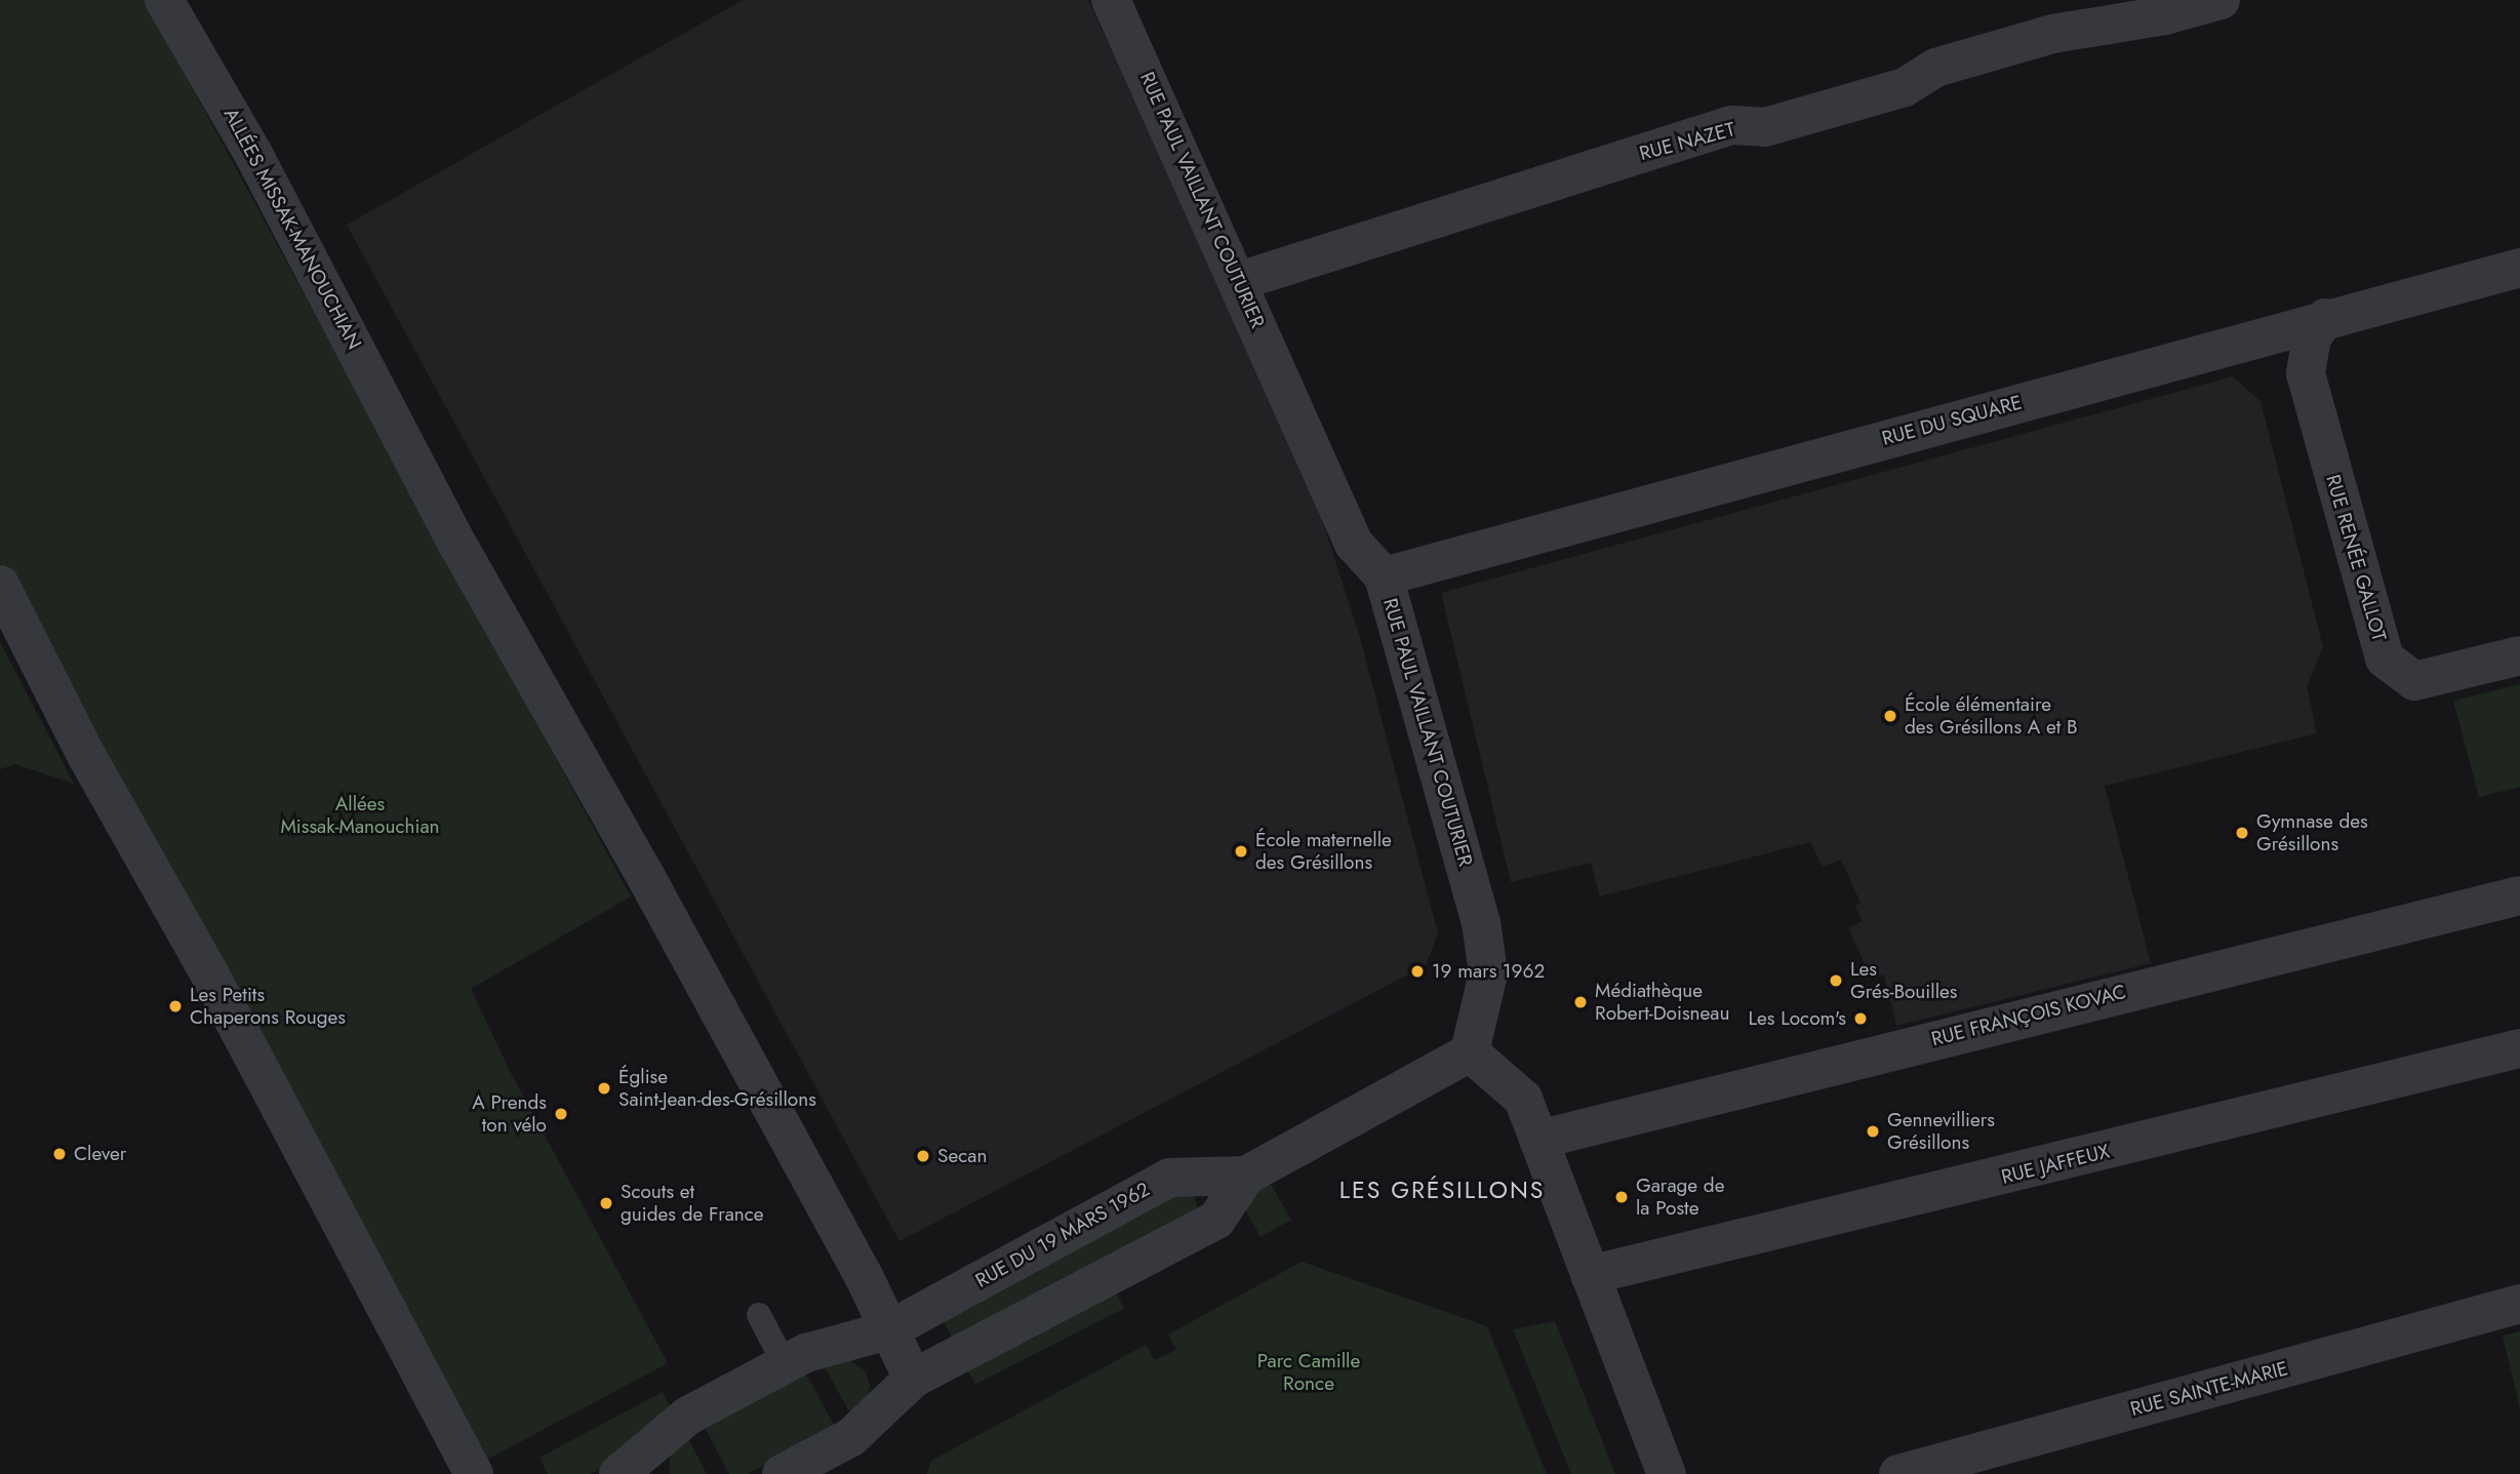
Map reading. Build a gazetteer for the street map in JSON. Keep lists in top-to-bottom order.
{
  "streets": {
    "street": [
      "RUE NAZET",
      "RUE PAUL VAILLANT COUTURIER",
      "ALLÉES MISSAK-MANOUCHIAN",
      "RUE DU SQUARE",
      "RUE RENÉE GALLOT",
      "RUE FRANÇOIS KOVAC",
      "RUE JAFFEUX",
      "RUE DU 19 MARS 1962",
      "RUE SAINTE-MARIE"
    ]
  },
  "crossings": [
    ["RUE NAZET", "RUE PAUL VAILLANT COUTURIER"],
    ["RUE PAUL VAILLANT COUTURIER", "RUE DU SQUARE"],
    ["RUE PAUL VAILLANT COUTURIER", "RUE DU 19 MARS 1962"],
    ["ALLÉES MISSAK-MANOUCHIAN", "RUE DU 19 MARS 1962"],
    ["RUE DU SQUARE", "RUE RENÉE GALLOT"]
  ],
  "districts": ["LES GRÉSILLONS"],
  "parks": ["Allées Missak-Manouchian", "Parc Camille Ronce"],
  "places": [
    "École élémentaire des Grésillons A et B",
    "Gymnase des Grésillons",
    "École maternelle des Grésillons",
    "19 mars 1962",
    "Les Grés-Bouilles",
    "Médiathèque Robert-Doisneau",
    "Les Petits Chaperons Rouges",
    "Les Locom's",
    "Église Saint-Jean-des-Grésillons",
    "A Prends ton vélo",
    "Gennevilliers Grésillons",
    "Clever",
    "Secan",
    "Garage de la Poste",
    "Scouts et guides de France"
  ]
}
